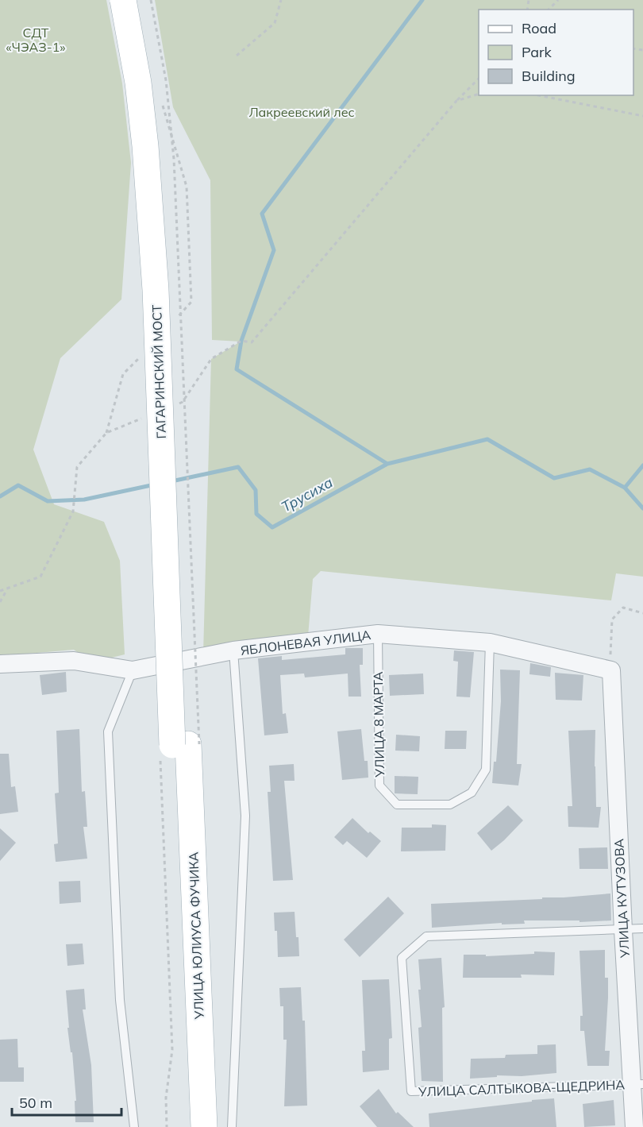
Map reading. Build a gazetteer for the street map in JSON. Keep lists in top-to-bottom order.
{
  "streets": {
    "main road": ["ГАГАРИНСКИЙ МОСТ", "УЛИЦА ЮЛИУСА ФУЧИКА"],
    "street": ["ЯБЛОНЕВАЯ УЛИЦА", "УЛИЦА КУТУЗОВА"],
    "lane": ["УЛИЦА 8 МАРТА", "УЛИЦА САЛТЫКОВА-ЩЕДРИНА"]
  },
  "crossings": [
    ["ГАГАРИНСКИЙ МОСТ", "УЛИЦА ЮЛИУСА ФУЧИКА"],
    ["ЯБЛОНЕВАЯ УЛИЦА", "УЛИЦА 8 МАРТА"],
    ["ЯБЛОНЕВАЯ УЛИЦА", "УЛИЦА КУТУЗОВА"],
    ["УЛИЦА КУТУЗОВА", "УЛИЦА САЛТЫКОВА-ЩЕДРИНА"]
  ],
  "water": ["Трусиха"],
  "parks": ["СДТ «ЧЭАЗ-1»", "Лакреевский лес"],
  "legend": ["Road", "Park", "Building"],
  "scale_bar": "50 m"
}
